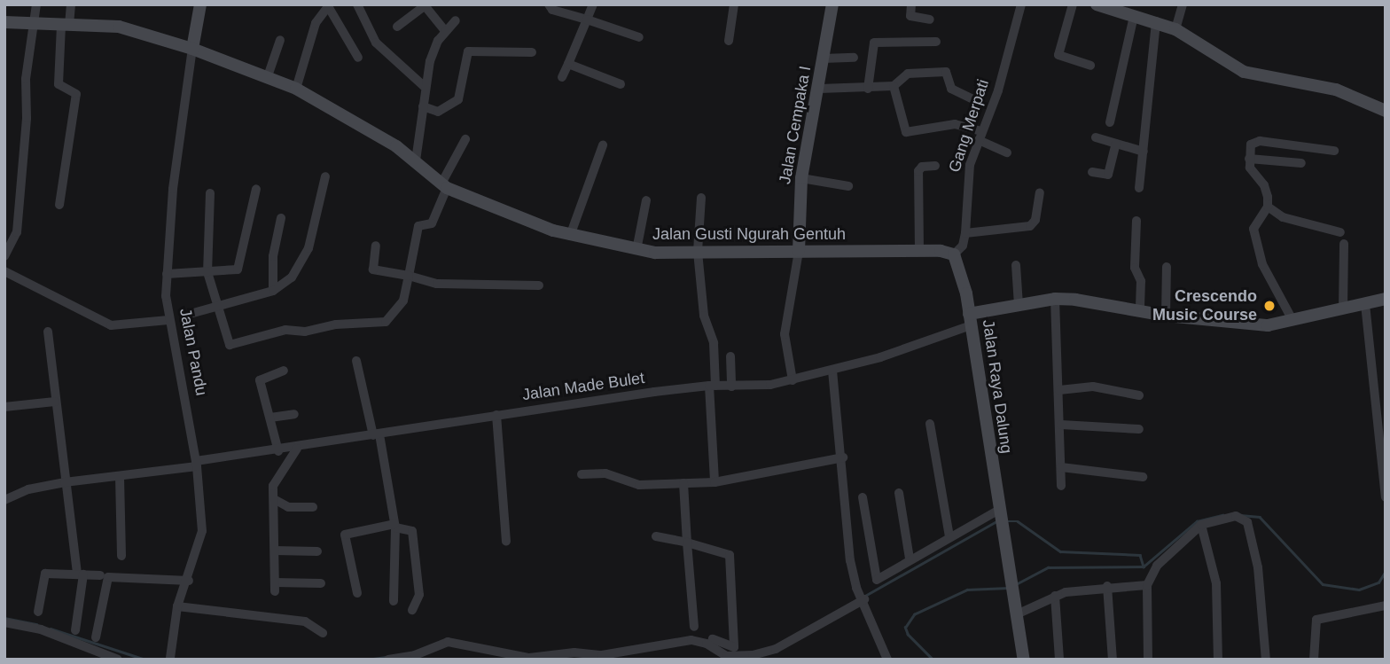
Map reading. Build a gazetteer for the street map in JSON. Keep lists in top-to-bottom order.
{
  "streets": {
    "main road": [
      "Jalan Cempaka I",
      "Jalan Gusti Ngurah Gentuh",
      "Jalan Pandu",
      "Jalan Raya Dalung"
    ],
    "street": ["Gang Merpati", "Jalan Made Bulet"]
  },
  "crossings": [
    ["Jalan Cempaka I", "Jalan Gusti Ngurah Gentuh"],
    ["Gang Merpati", "Jalan Gusti Ngurah Gentuh"],
    ["Jalan Gusti Ngurah Gentuh", "Jalan Pandu"],
    ["Jalan Pandu", "Jalan Made Bulet"],
    ["Jalan Made Bulet", "Jalan Raya Dalung"]
  ],
  "places": ["Crescendo Music Course"]
}
